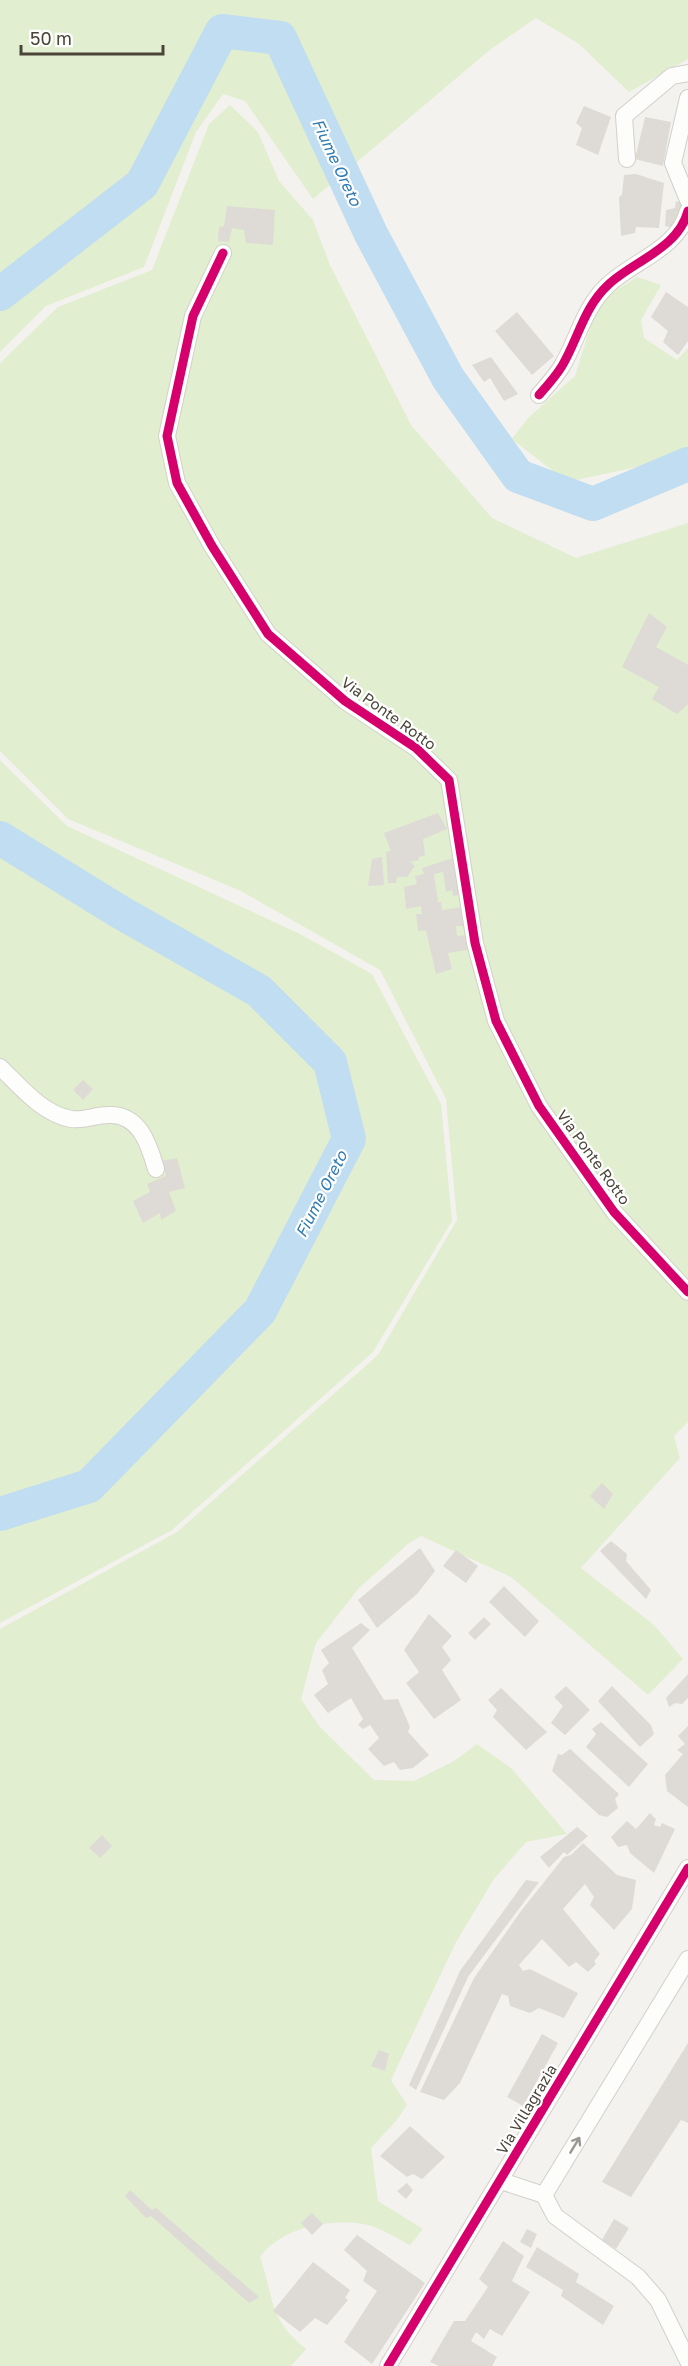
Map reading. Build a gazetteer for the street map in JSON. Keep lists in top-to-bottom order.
{
  "streets": {
    "street": ["Via Ponte Rotto", "Via Villagrazia"]
  },
  "water": ["Fiume Oreto"],
  "scale_bar": "50 m"
}
